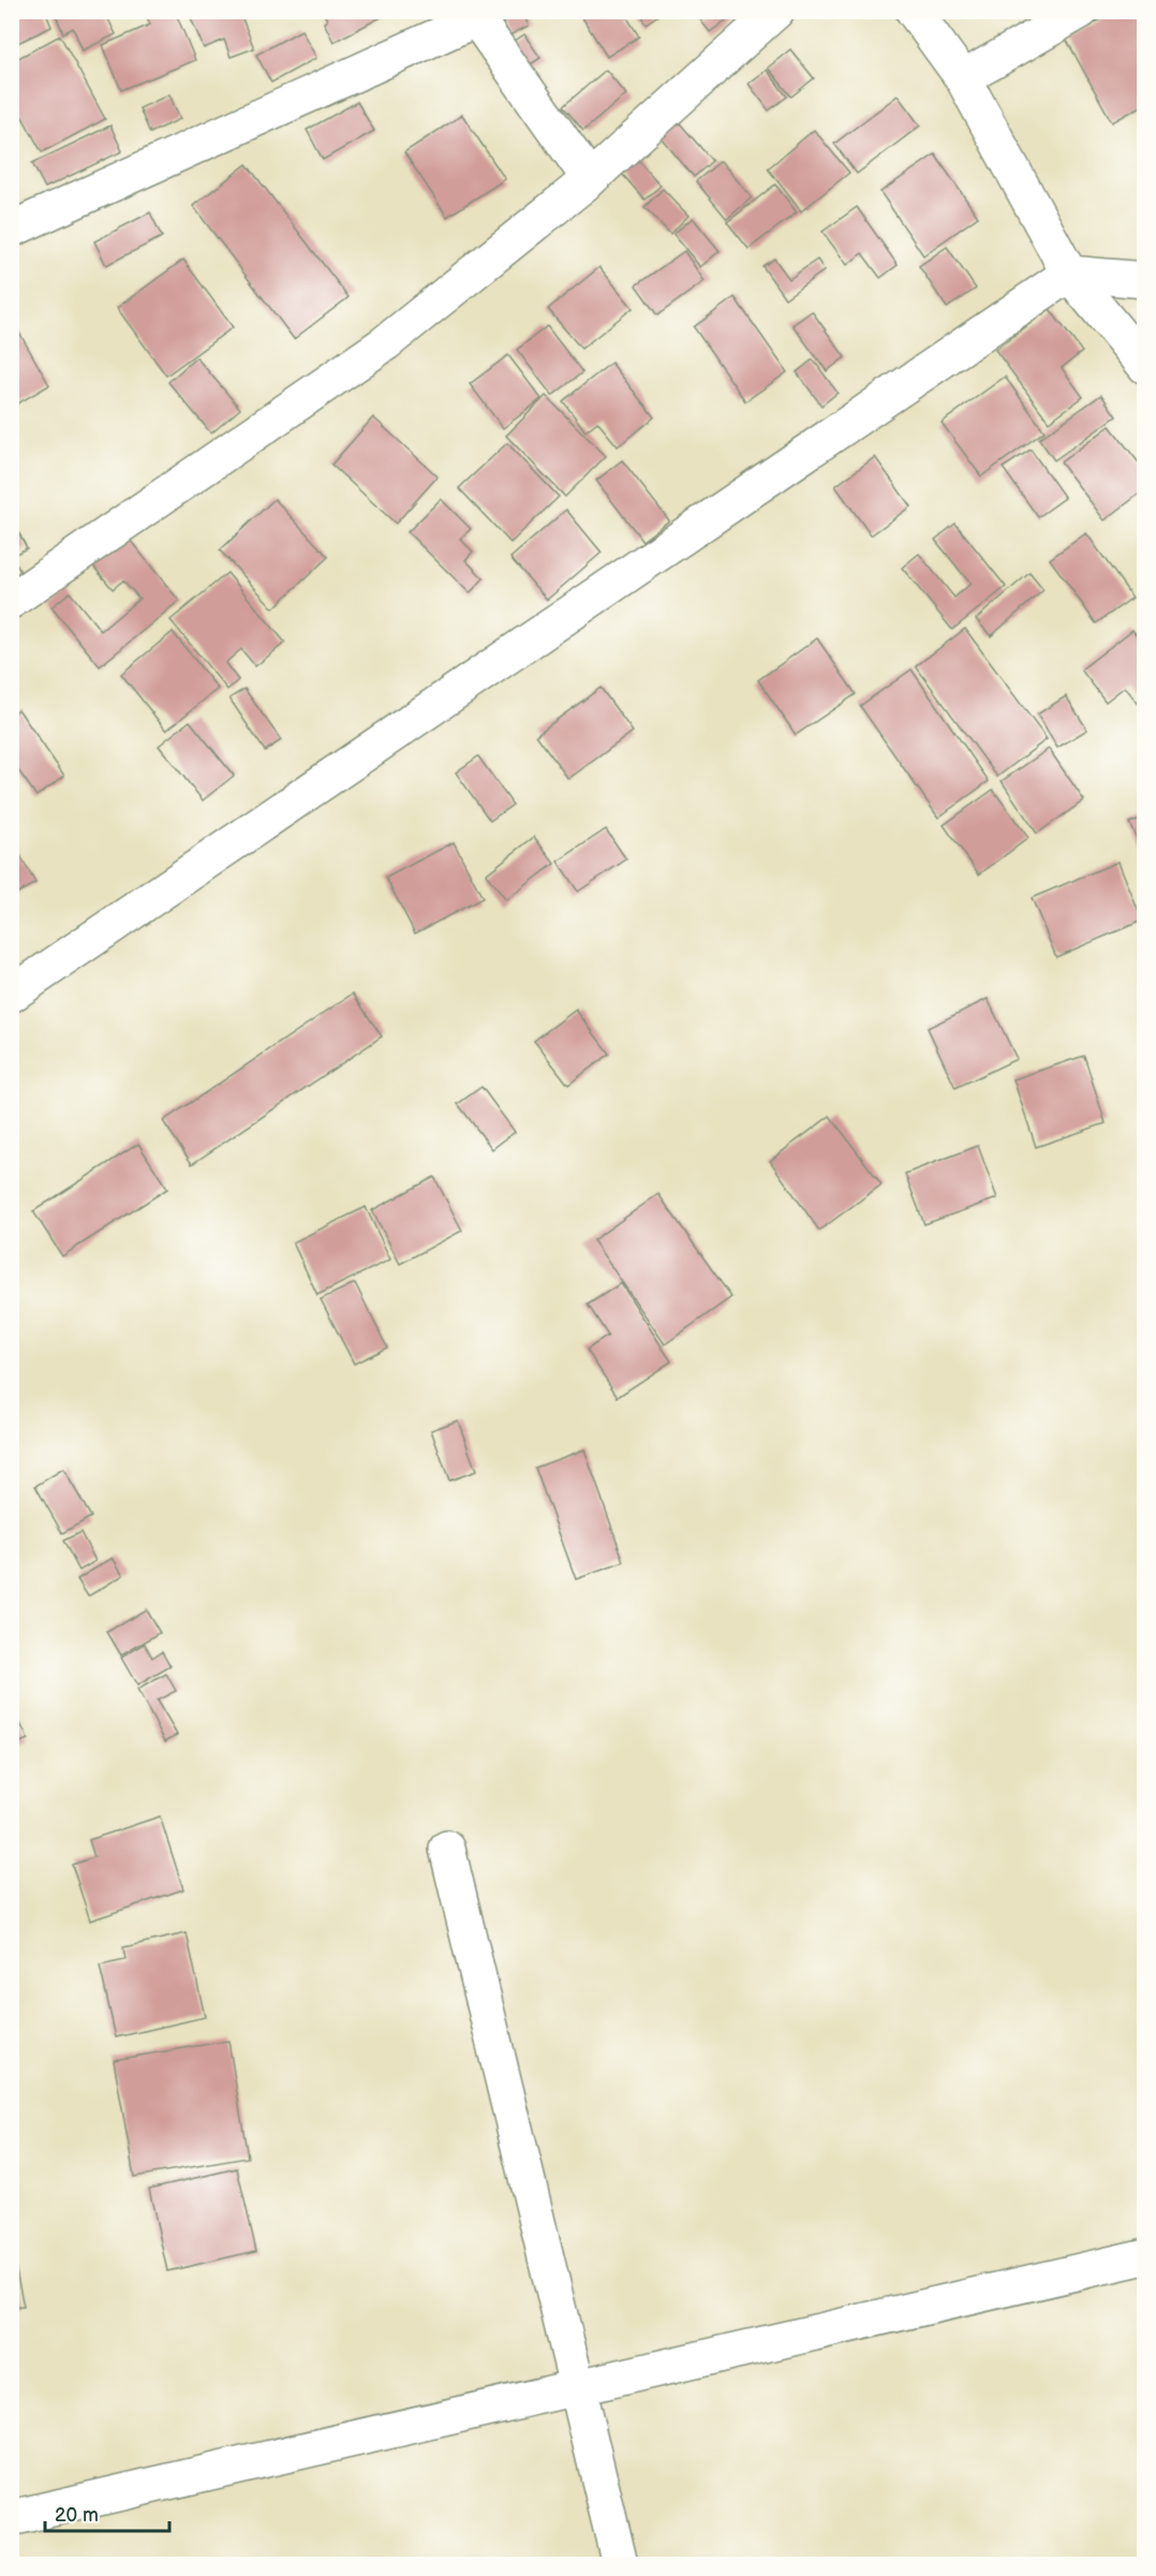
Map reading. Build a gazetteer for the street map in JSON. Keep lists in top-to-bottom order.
{
  "scale_bar": "20 m"
}
